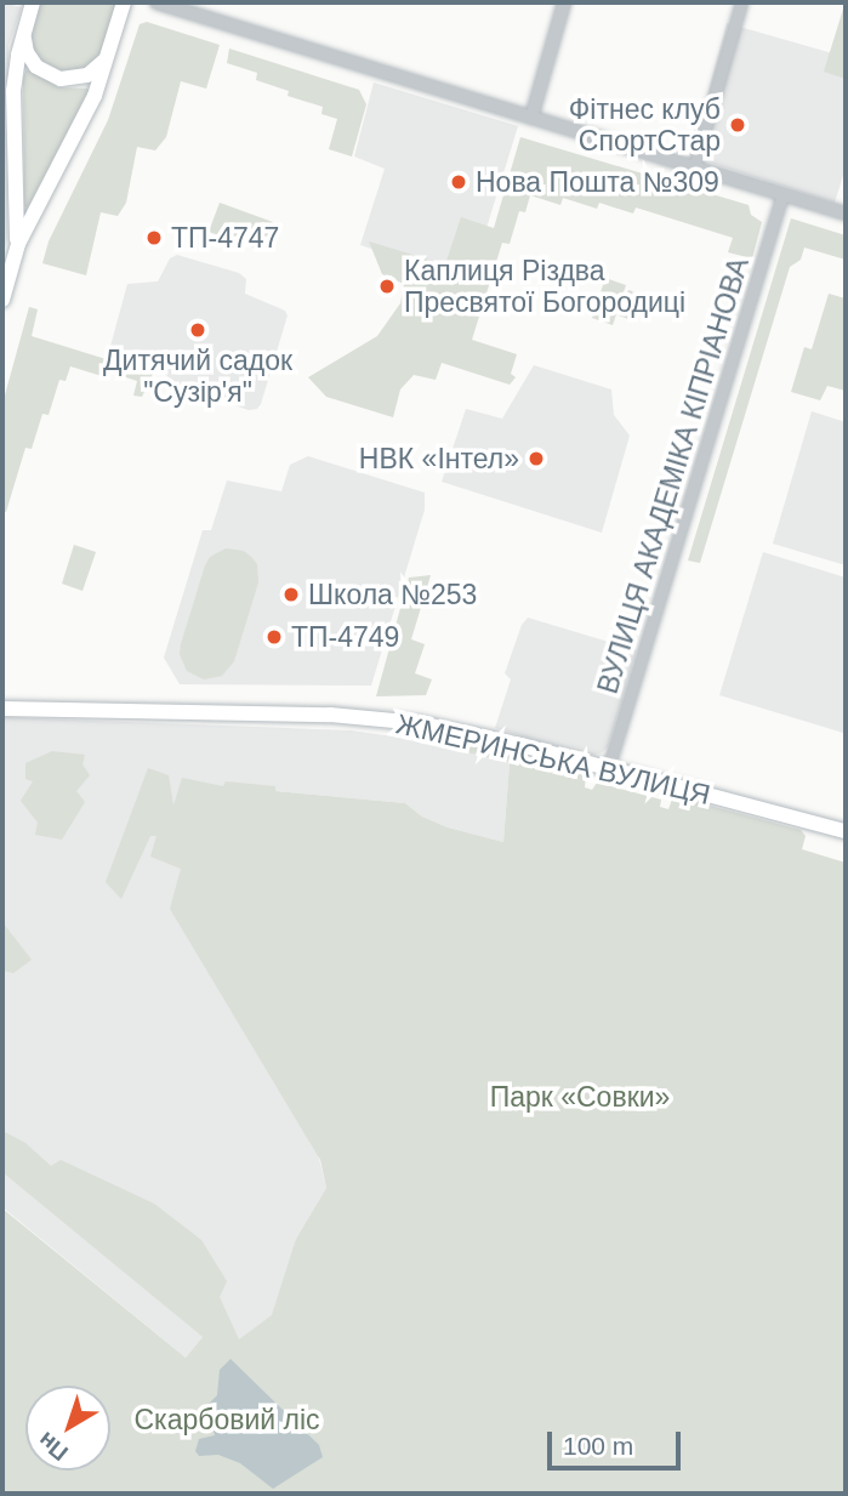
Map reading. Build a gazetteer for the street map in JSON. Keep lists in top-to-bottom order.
{
  "streets": {
    "main road": ["ЖМЕРИНСЬКА ВУЛИЦЯ"],
    "street": ["ВУЛИЦЯ АКАДЕМІКА КІПРІАНОВА"]
  },
  "crossings": [
    ["ВУЛИЦЯ АКАДЕМІКА КІПРІАНОВА", "ЖМЕРИНСЬКА ВУЛИЦЯ"]
  ],
  "parks": ["Парк «Совки»", "Скарбовий ліс"],
  "places": [
    "Фітнес клуб СпортСтар",
    "Нова Пошта №309",
    "ТП-4747",
    "Каплиця Різдва Пресвятої Богородиці",
    "Дитячий садок \"Сузір'я\"",
    "НВК «Інтел»",
    "Школа №253",
    "ТП-4749"
  ],
  "scale_bar": "100 m",
  "north": "bottom left"
}
